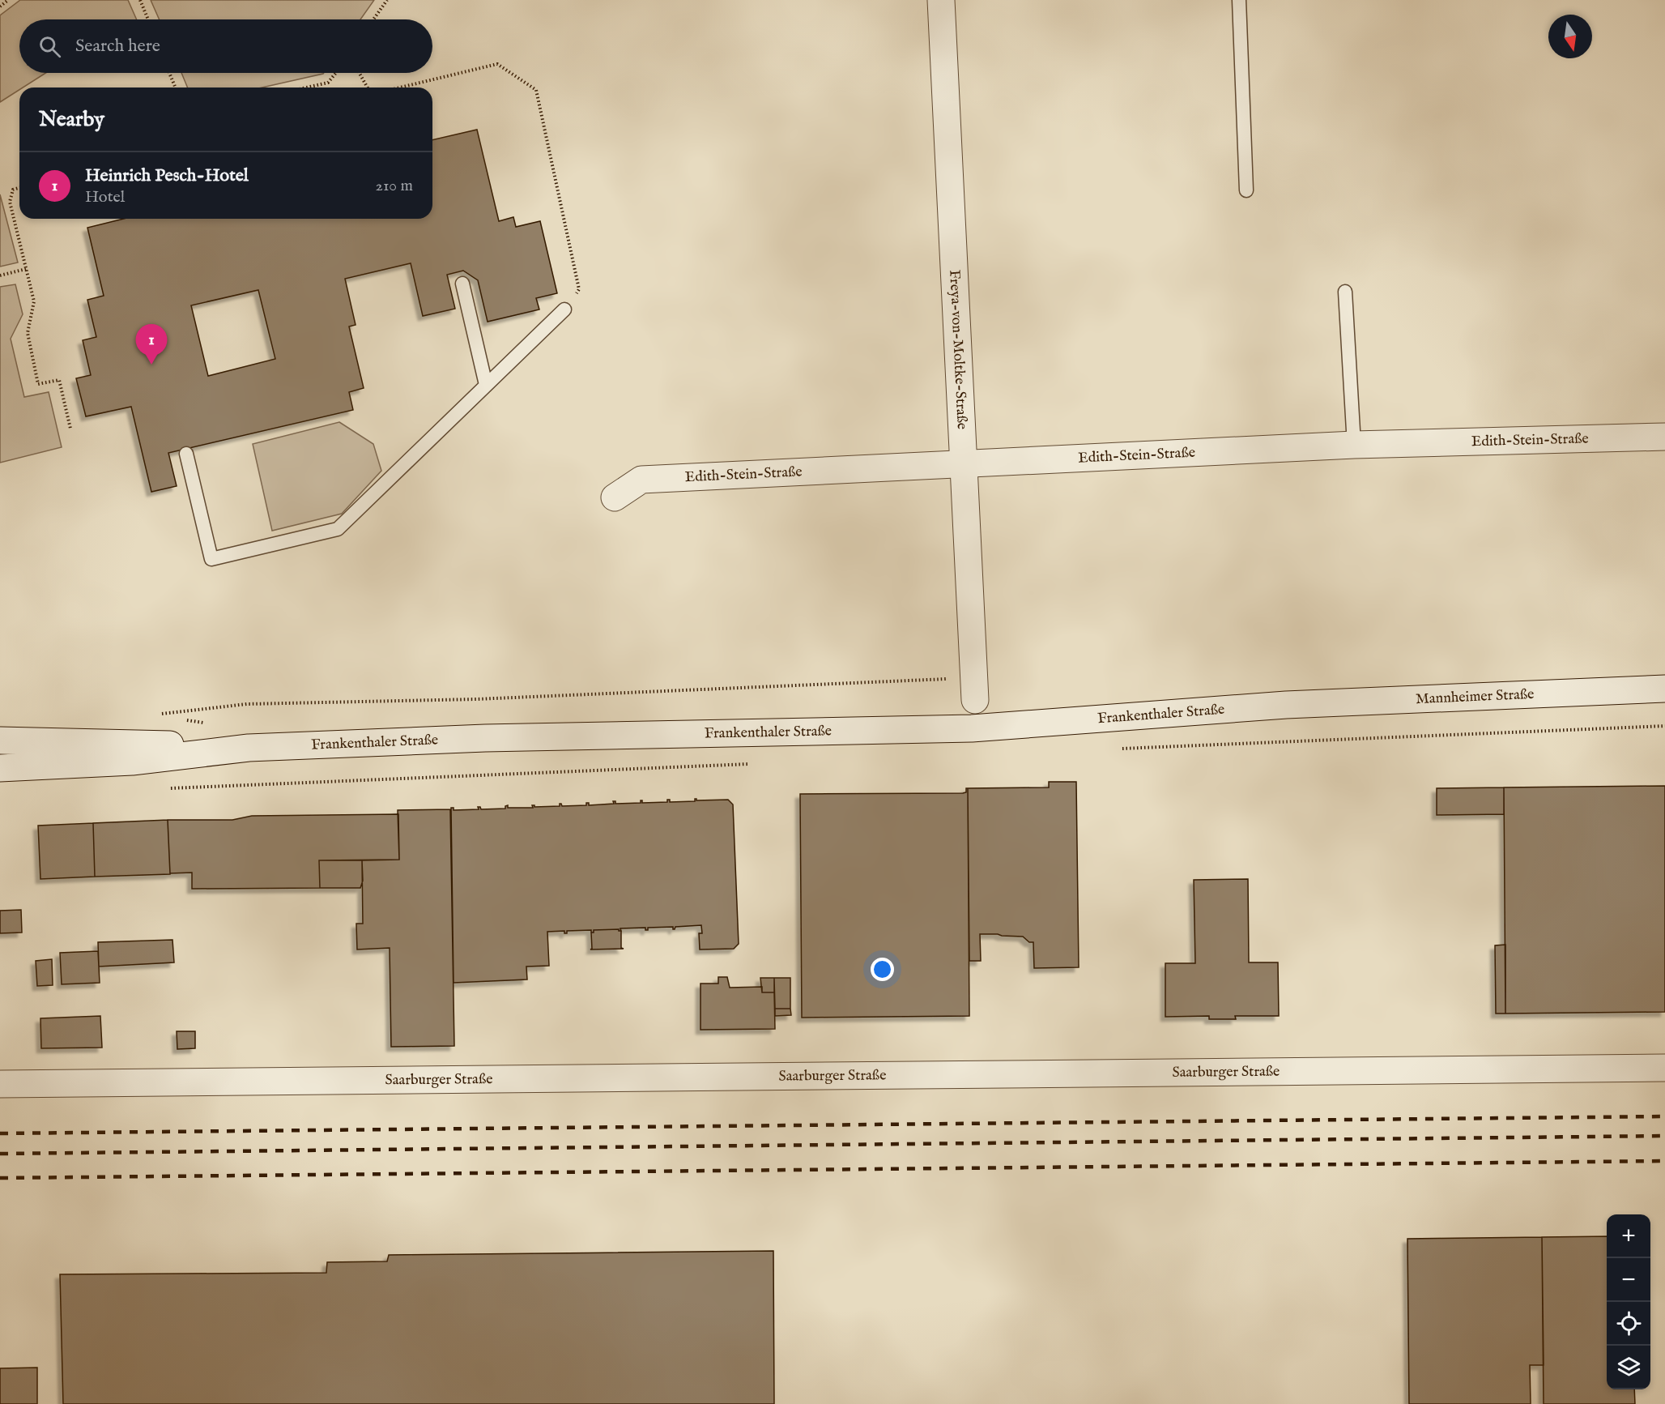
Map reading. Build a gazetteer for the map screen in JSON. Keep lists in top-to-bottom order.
{
  "streets": {
    "street": [
      "Freya-von-Moltke-Straße",
      "Edith-Stein-Straße",
      "Mannheimer Straße",
      "Frankenthaler Straße",
      "Saarburger Straße"
    ]
  },
  "crossings": [
    ["Freya-von-Moltke-Straße", "Edith-Stein-Straße"],
    ["Mannheimer Straße", "Frankenthaler Straße"]
  ],
  "north": "bottom",
  "page": {
    "search": "Search here",
    "heading": "Nearby",
    "list": [
      {
        "mark": "1",
        "name": "Heinrich Pesch-Hotel",
        "note": "Hotel",
        "value": "210 m"
      }
    ],
    "pins": "1",
    "map_buttons": ["+", "−"]
  }
}
